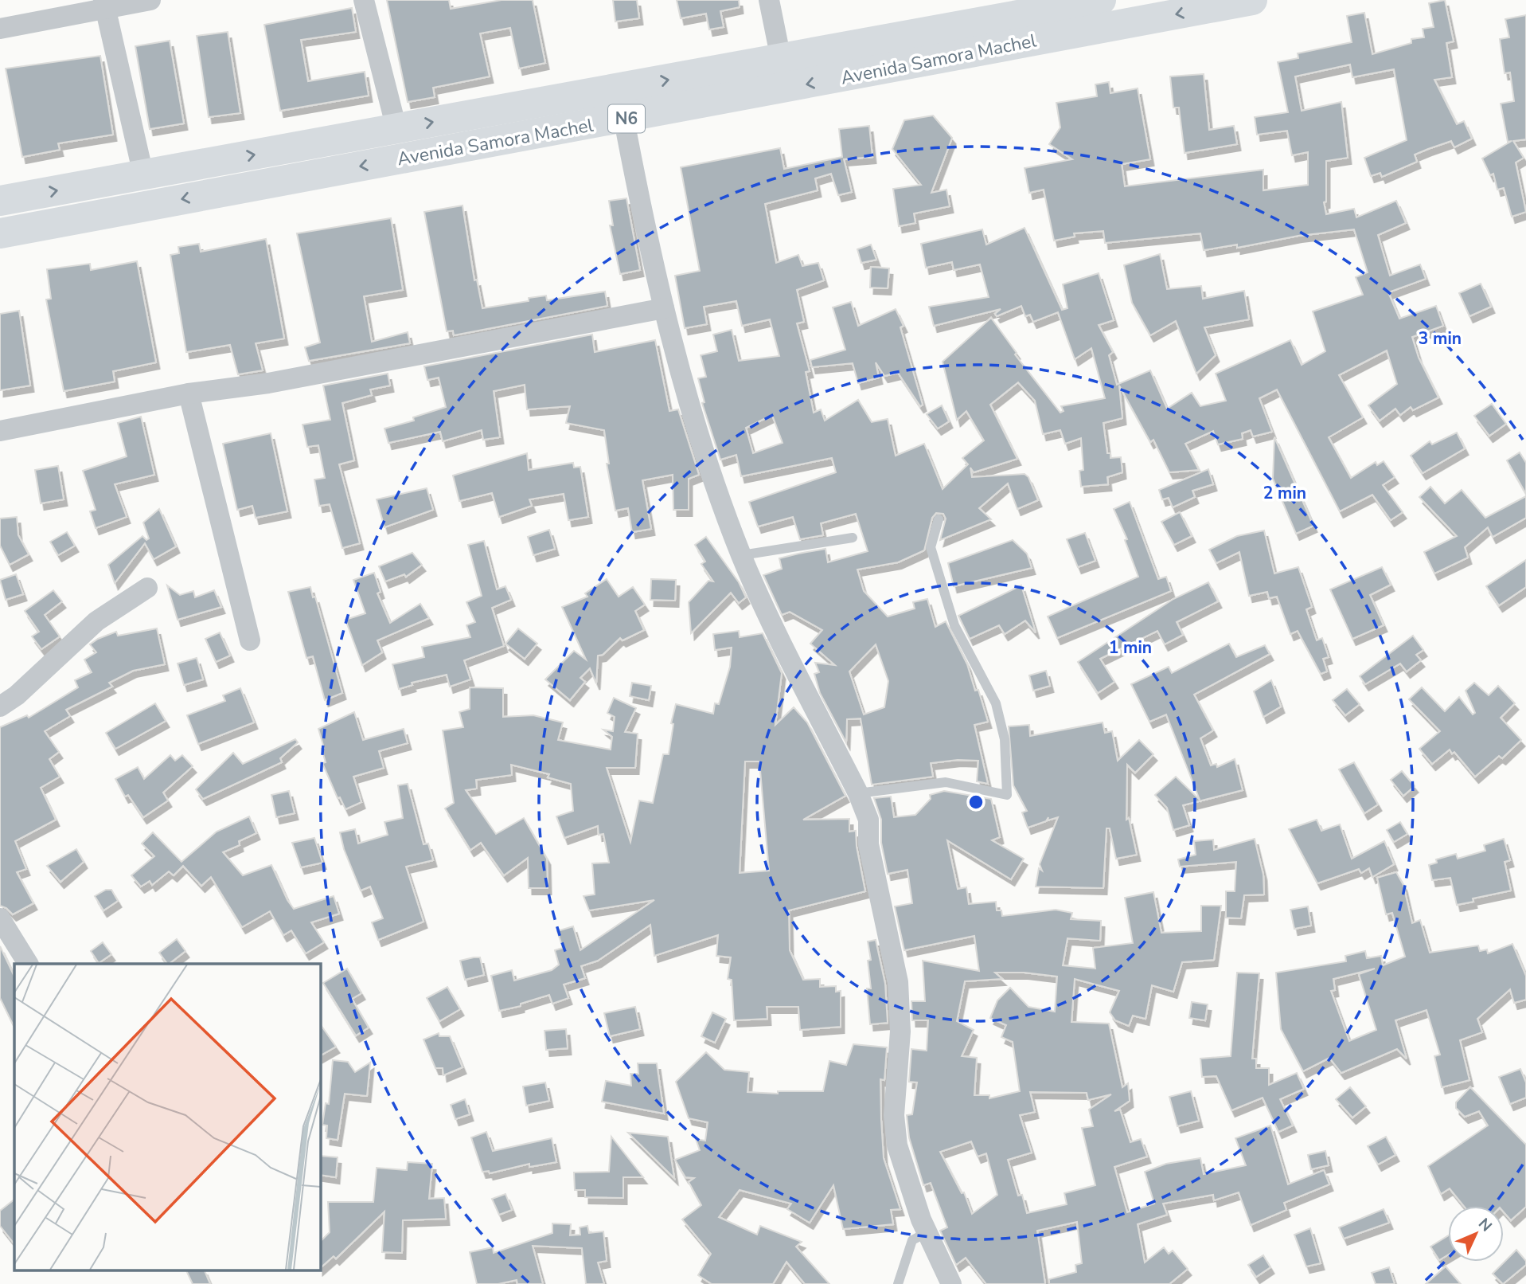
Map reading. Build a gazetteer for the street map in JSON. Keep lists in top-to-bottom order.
{
  "streets": {
    "highway": ["Avenida Samora Machel", "N6"]
  },
  "north": "top right",
  "rings": ["3 min", "2 min", "1 min"]
}
